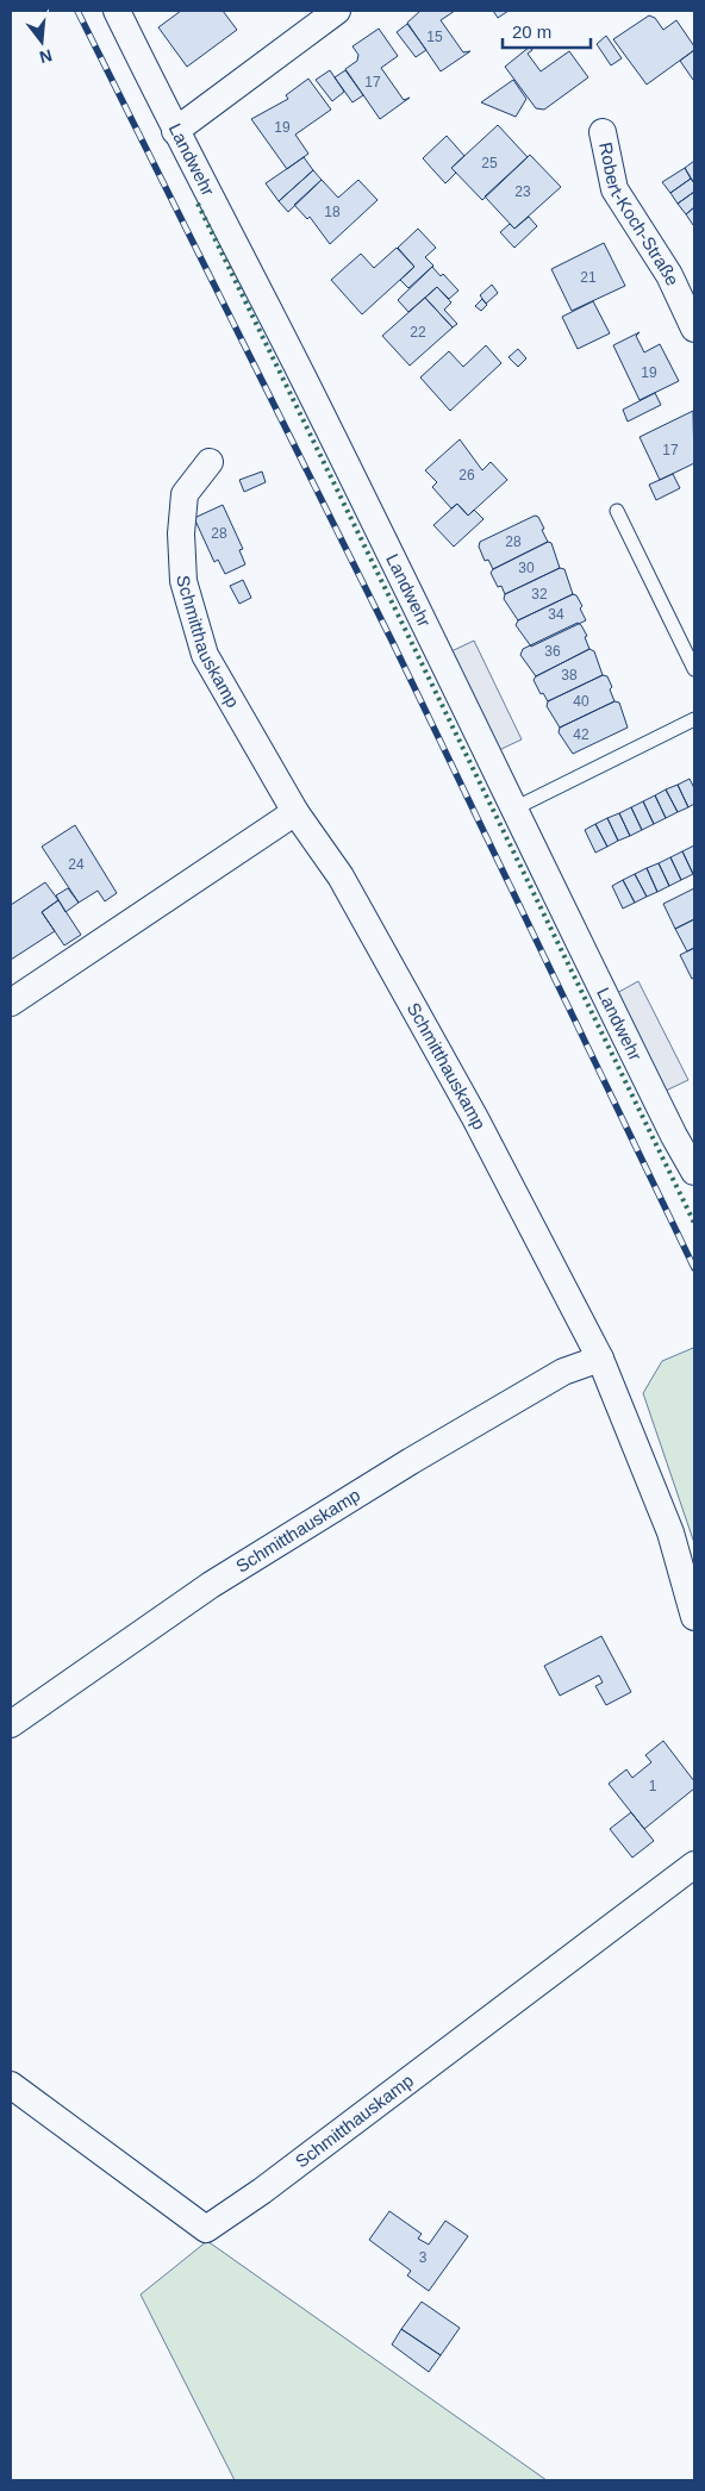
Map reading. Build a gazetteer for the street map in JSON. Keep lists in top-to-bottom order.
{
  "streets": {
    "street": ["Landwehr", "Robert-Koch-Straße", "Schmitthauskamp"]
  },
  "house_numbers": [
    "15",
    "17",
    "19",
    "25",
    "23",
    "18",
    "21",
    "22",
    "19",
    "17",
    "26",
    "28",
    "28",
    "30",
    "32",
    "34",
    "36",
    "38",
    "40",
    "42",
    "24",
    "1",
    "3"
  ],
  "scale_bar": "20 m",
  "north": "bottom"
}
